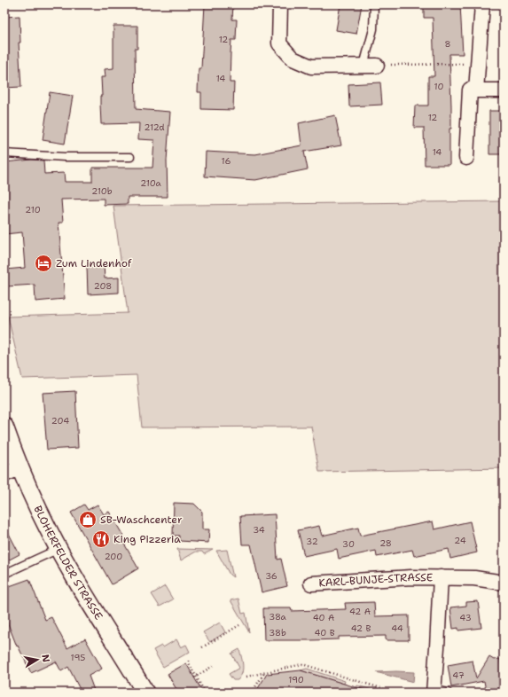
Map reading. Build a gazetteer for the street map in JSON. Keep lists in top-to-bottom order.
{
  "streets": {
    "street": ["BLOHERFELDER STRASSE", "KARL-BUNJE-STRASSE"]
  },
  "places": {
    "hotel": ["Zum Lindenhof"],
    "shop": ["SB-Waschcenter"],
    "restaurant": ["King Pizzeria"]
  },
  "house_numbers": [
    "12",
    "8",
    "14",
    "10",
    "12",
    "212d",
    "14",
    "16",
    "210a",
    "210b",
    "210",
    "208",
    "204",
    "34",
    "24",
    "32",
    "28",
    "30",
    "200",
    "36",
    "42 A",
    "38a",
    "40 A",
    "43",
    "42 B",
    "44",
    "38b",
    "40 B",
    "195",
    "47",
    "190"
  ],
  "north": "right"
}
